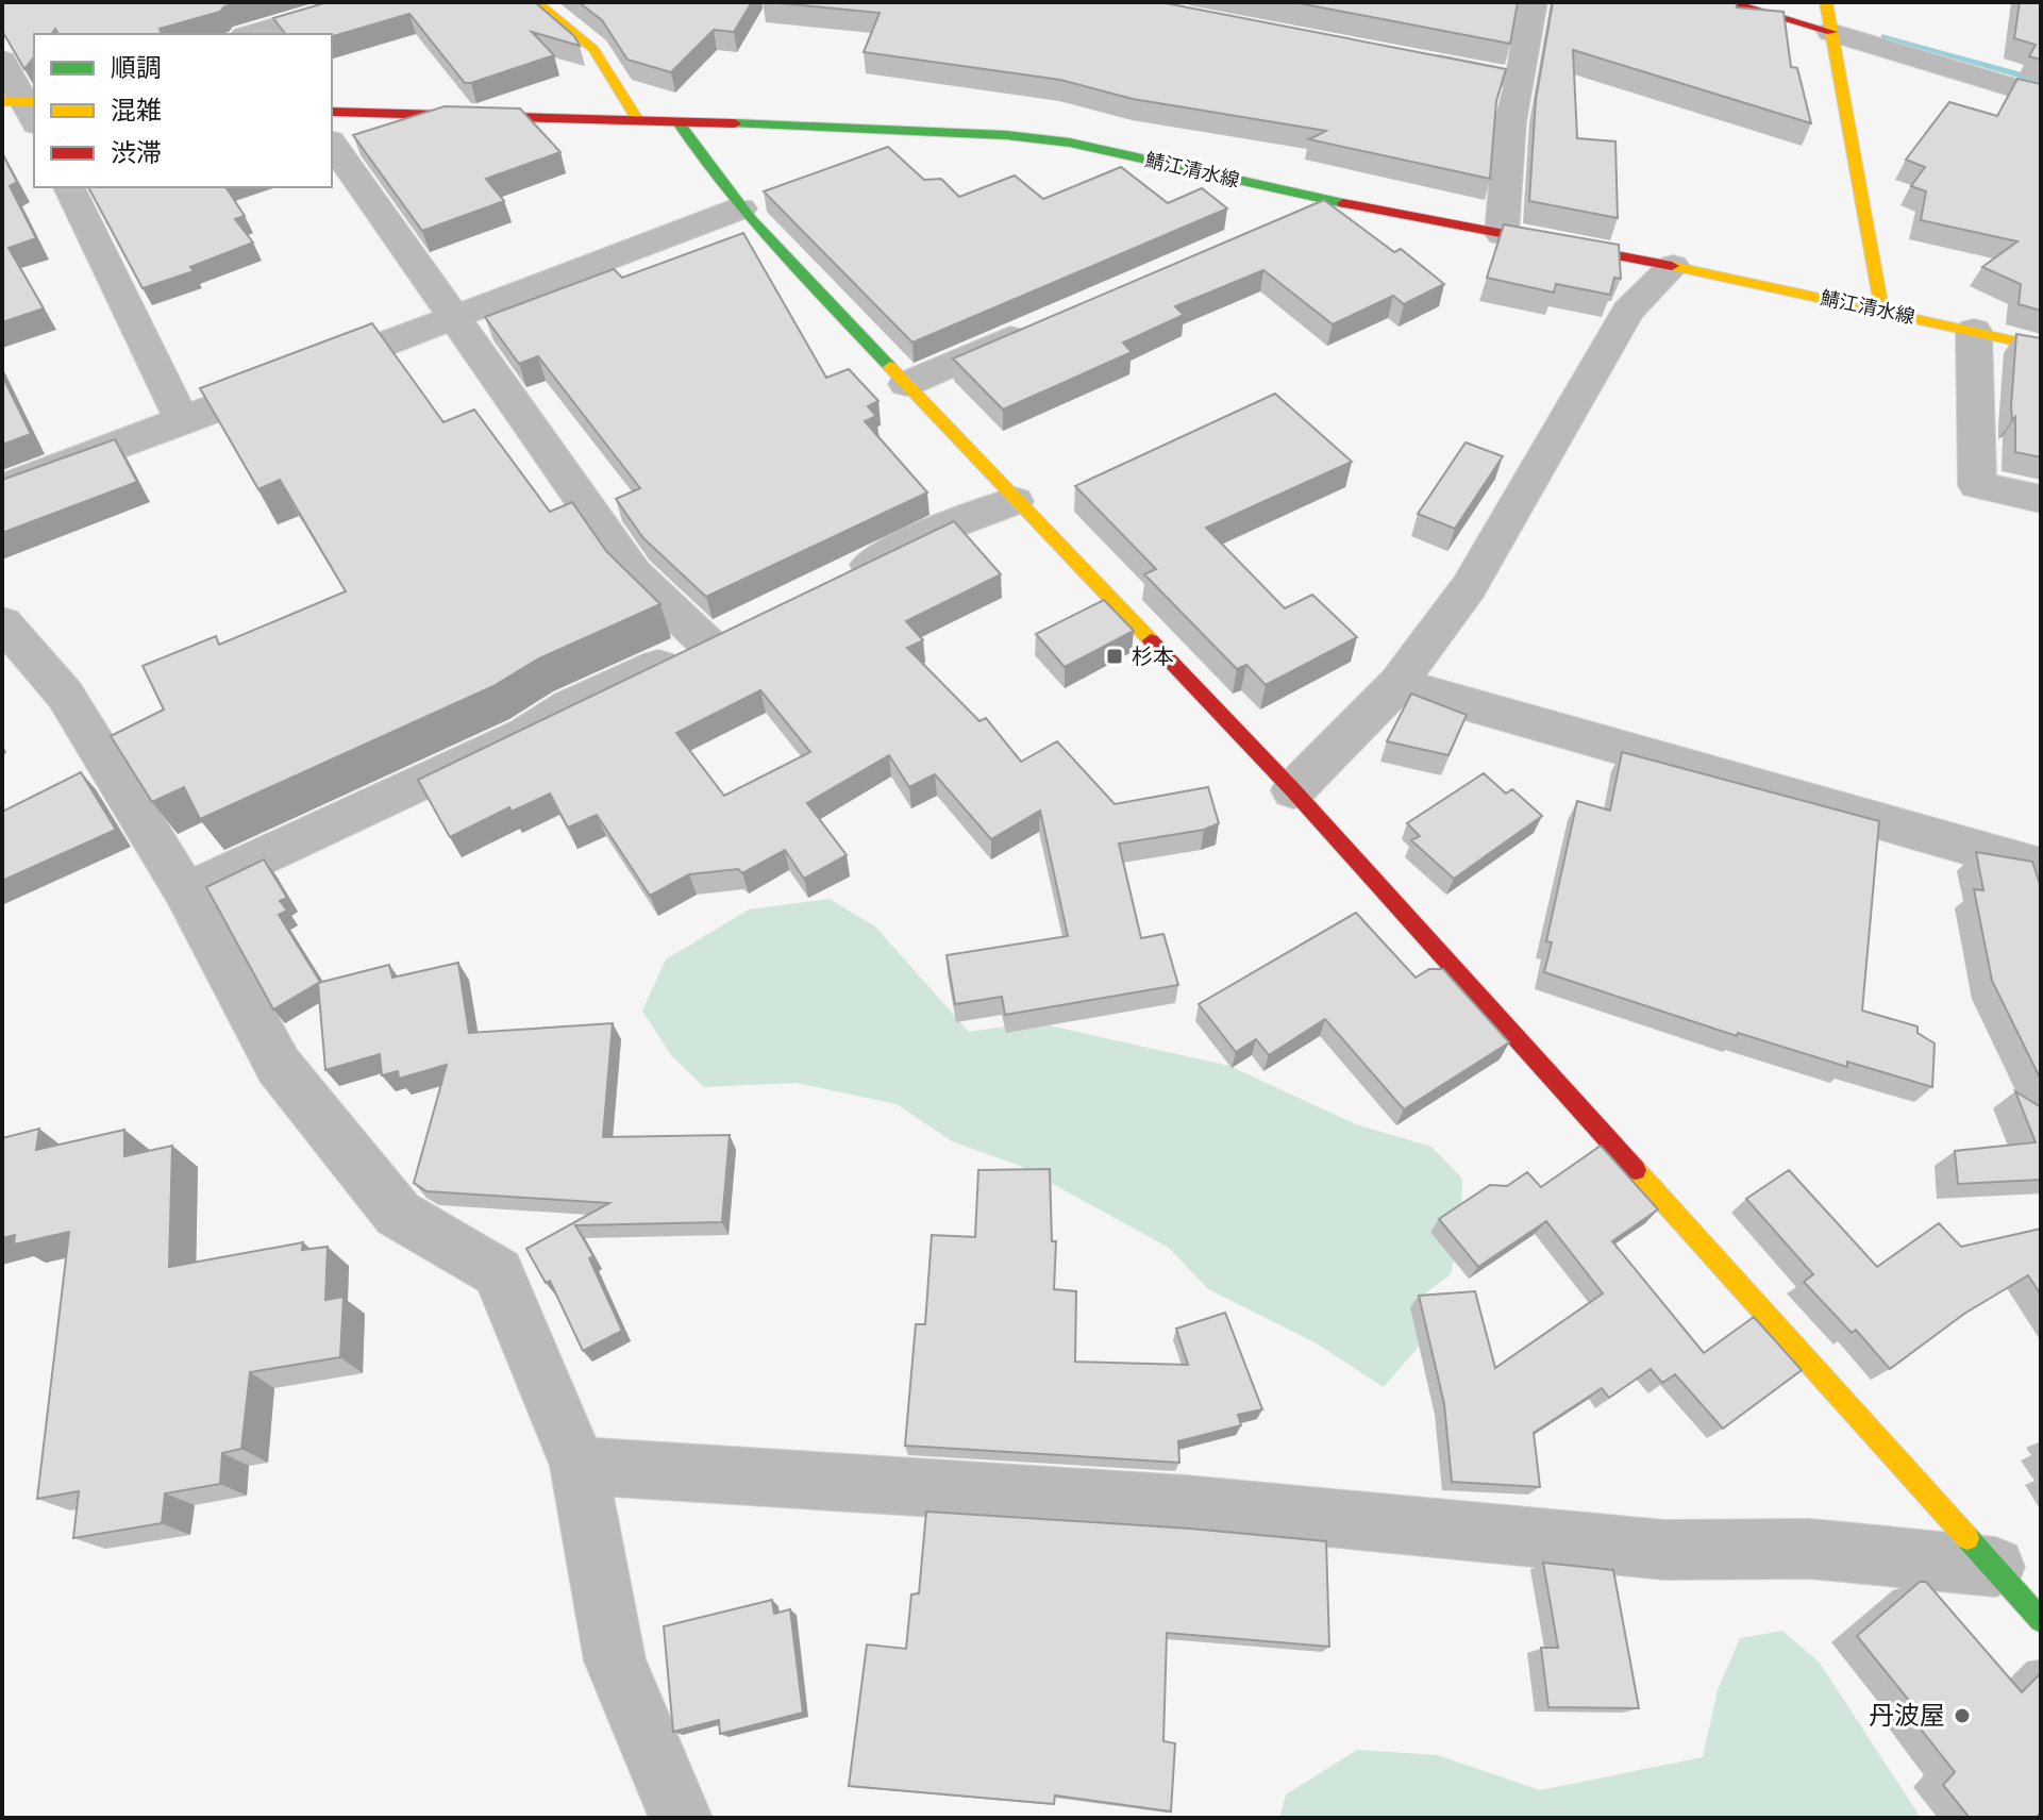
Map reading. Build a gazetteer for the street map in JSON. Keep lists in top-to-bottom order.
{
  "streets": {
    "street": ["鯖江清水線"]
  },
  "places": {
    "transit": ["杉本"],
    "other": ["丹波屋"]
  },
  "legend": ["順調", "混雑", "渋滞"]
}
